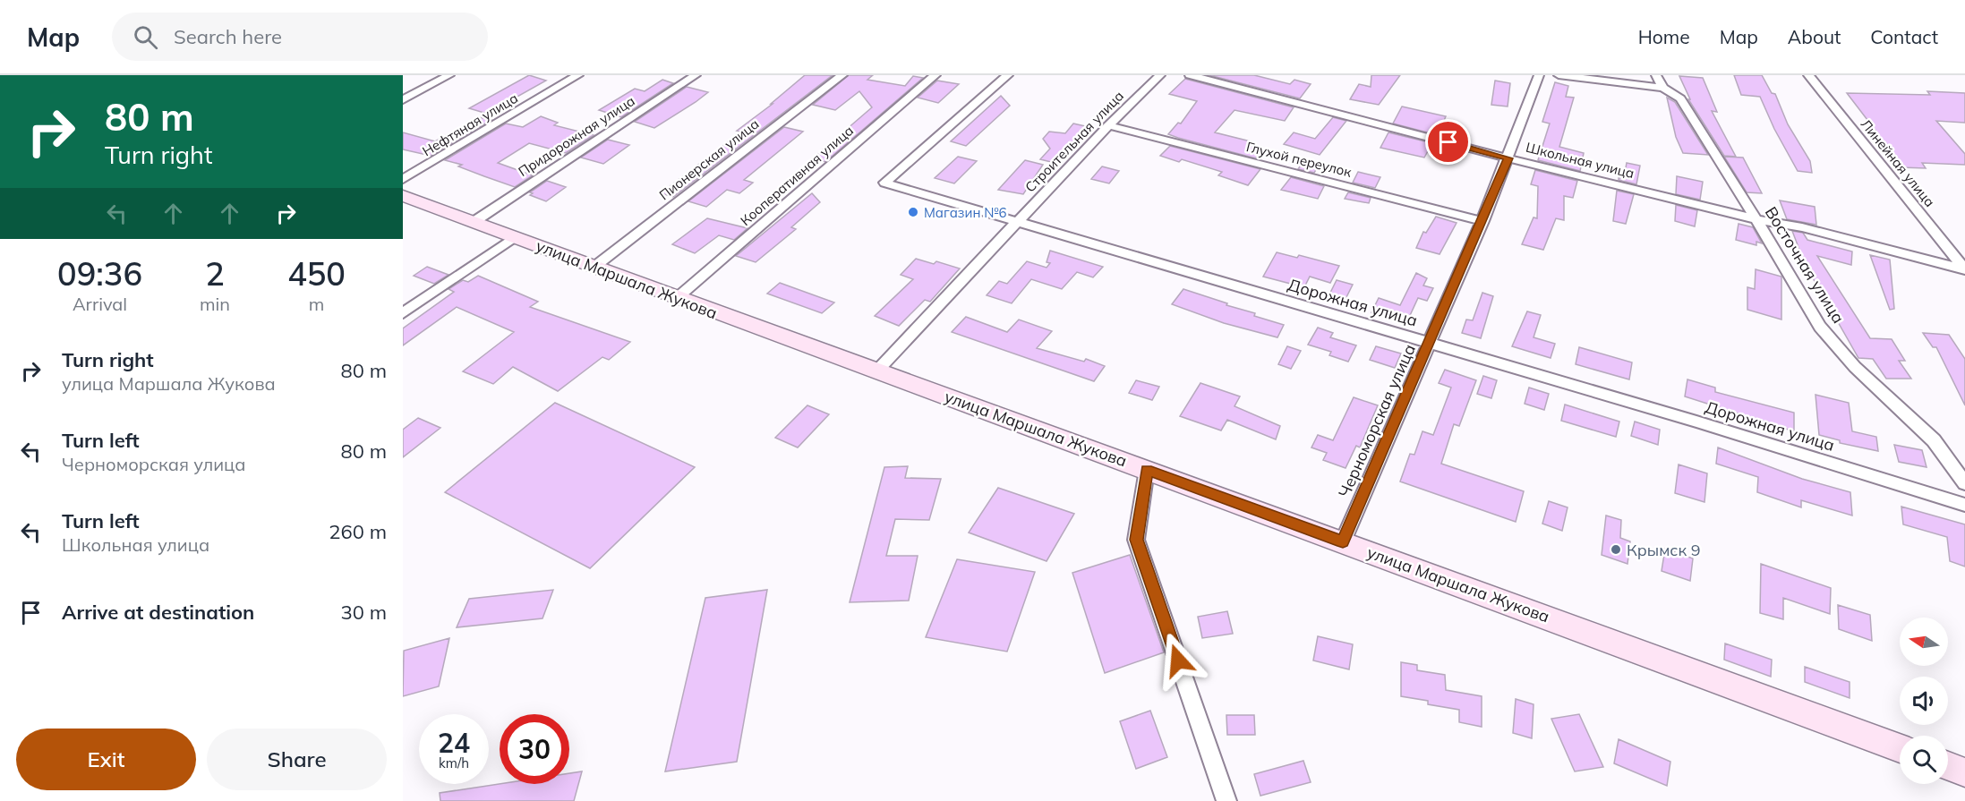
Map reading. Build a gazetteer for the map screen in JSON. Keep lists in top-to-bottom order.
{
  "streets": {
    "main road": ["улица Маршала Жукова"],
    "street": [
      "Нефтяная улица",
      "Придорожная улица",
      "Строительная улица",
      "Пионерская улица",
      "Глухой переулок",
      "Школьная улица",
      "Линейная улица",
      "Кооперативная улица",
      "Восточная улица",
      "Дорожная улица",
      "Черноморская улица"
    ]
  },
  "crossings": [
    ["Придорожная улица", "улица Маршала Жукова"],
    ["Строительная улица", "Глухой переулок"],
    ["Строительная улица", "улица Маршала Жукова"],
    ["Строительная улица", "Дорожная улица"],
    ["Пионерская улица", "улица Маршала Жукова"],
    ["Глухой переулок", "Черноморская улица"],
    ["Школьная улица", "Линейная улица"],
    ["Школьная улица", "Восточная улица"],
    ["Школьная улица", "Черноморская улица"],
    ["Кооперативная улица", "улица Маршала Жукова"],
    ["улица Маршала Жукова", "Черноморская улица"],
    ["Дорожная улица", "Черноморская улица"]
  ],
  "places": ["Магазин №6", "Крымск 9"],
  "north": "left",
  "page": {
    "header": "Map",
    "search": "Search here",
    "nav": [
      "Home",
      "Map",
      "About",
      "Contact"
    ],
    "turn": ["80 m", "Turn right"],
    "eta": [
      "09:36",
      "Arrival",
      "2",
      "min",
      "450",
      "m"
    ],
    "list": [
      {
        "name": "Turn right",
        "note": "улица Маршала Жукова",
        "value": "80 m"
      },
      {
        "name": "Turn left",
        "note": "Черноморская улица",
        "value": "80 m"
      },
      {
        "name": "Turn left",
        "note": "Школьная улица",
        "value": "260 m"
      },
      {
        "name": "Arrive at destination",
        "value": "30 m"
      }
    ],
    "speed": "24 km/h",
    "limit": "30",
    "buttons": ["Exit", "Share"]
  }
}
